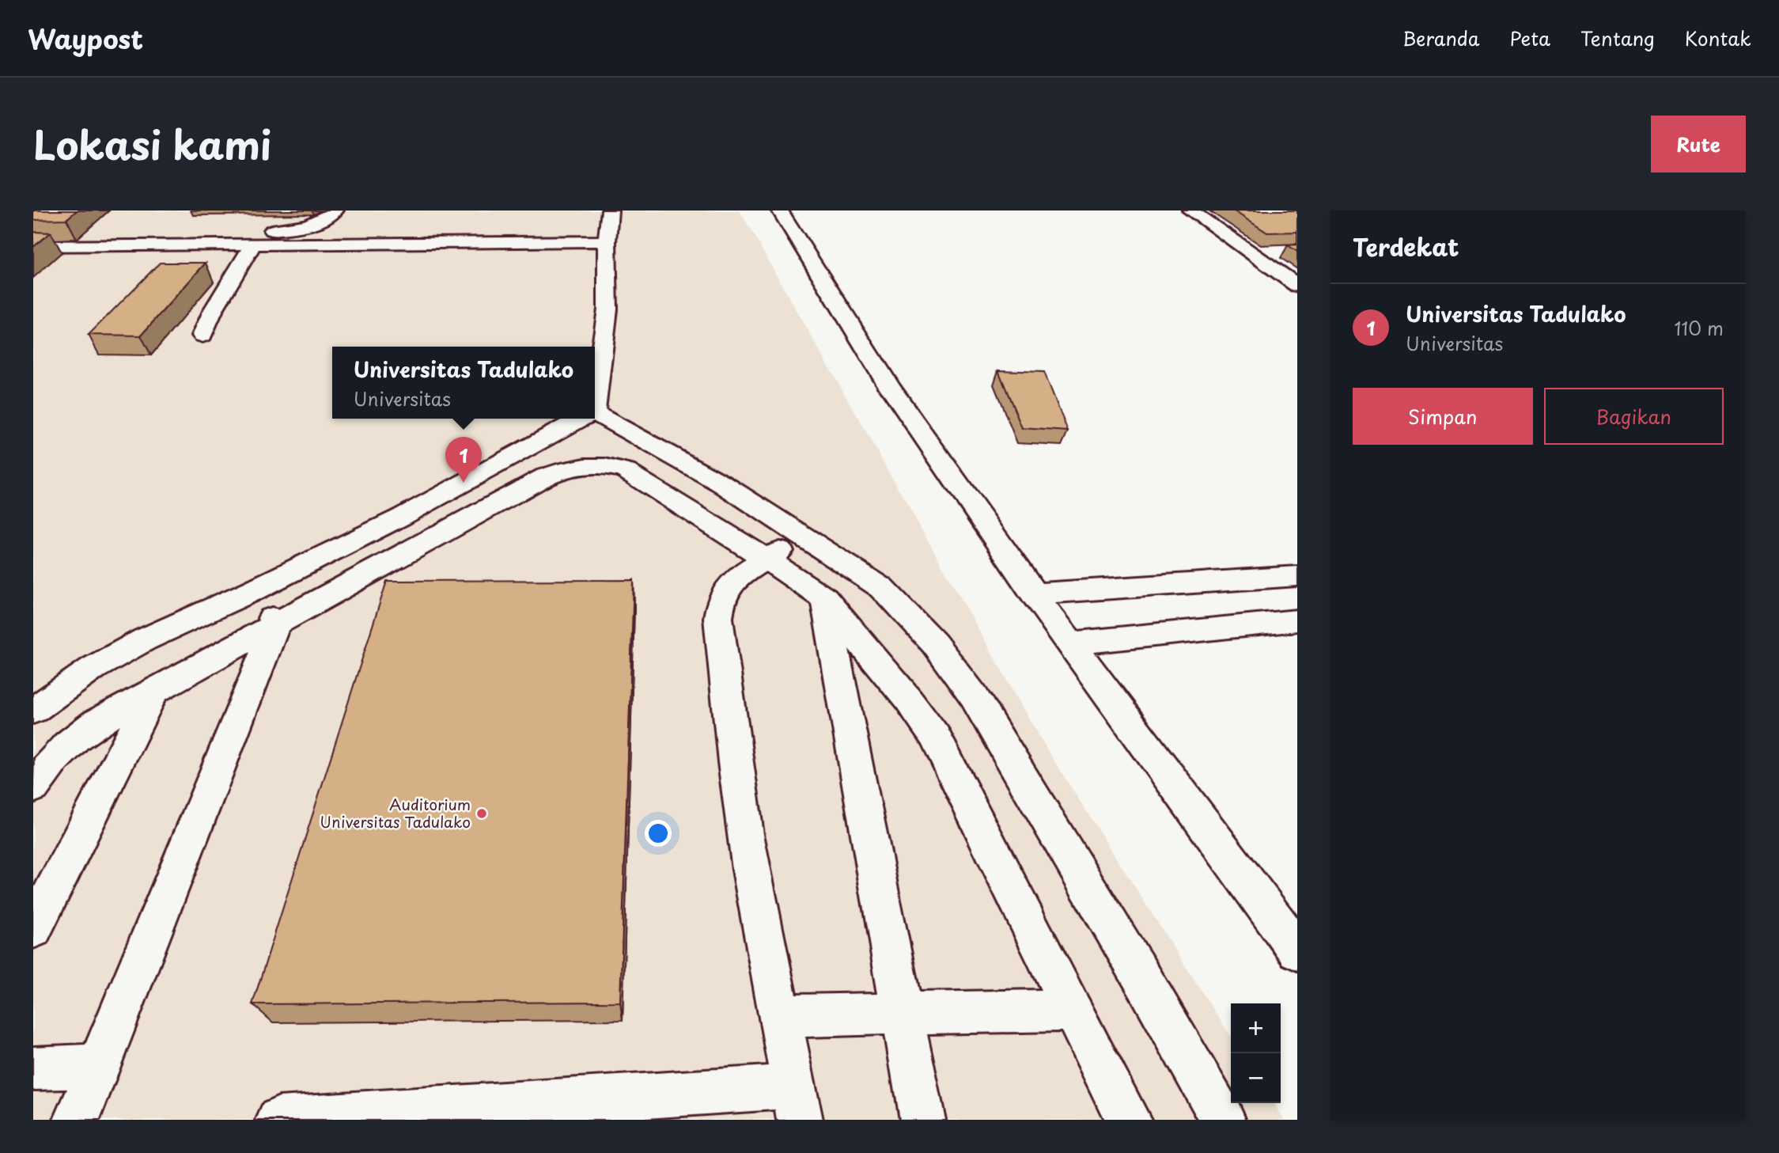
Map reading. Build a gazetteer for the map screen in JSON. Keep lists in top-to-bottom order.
{
  "places": ["Auditorium Universitas Tadulako"],
  "page": {
    "header": "Waypost",
    "nav": [
      "Beranda",
      "Peta",
      "Tentang",
      "Kontak"
    ],
    "title": "Lokasi kami",
    "buttons": [
      "Rute",
      ["Simpan", "Bagikan"]
    ],
    "heading": "Terdekat",
    "list": [
      {
        "mark": "1",
        "name": "Universitas Tadulako",
        "note": "Universitas",
        "value": "110 m"
      }
    ],
    "popup": ["Universitas Tadulako", "Universitas"],
    "pins": "1",
    "map_buttons": ["+", "−"]
  }
}
